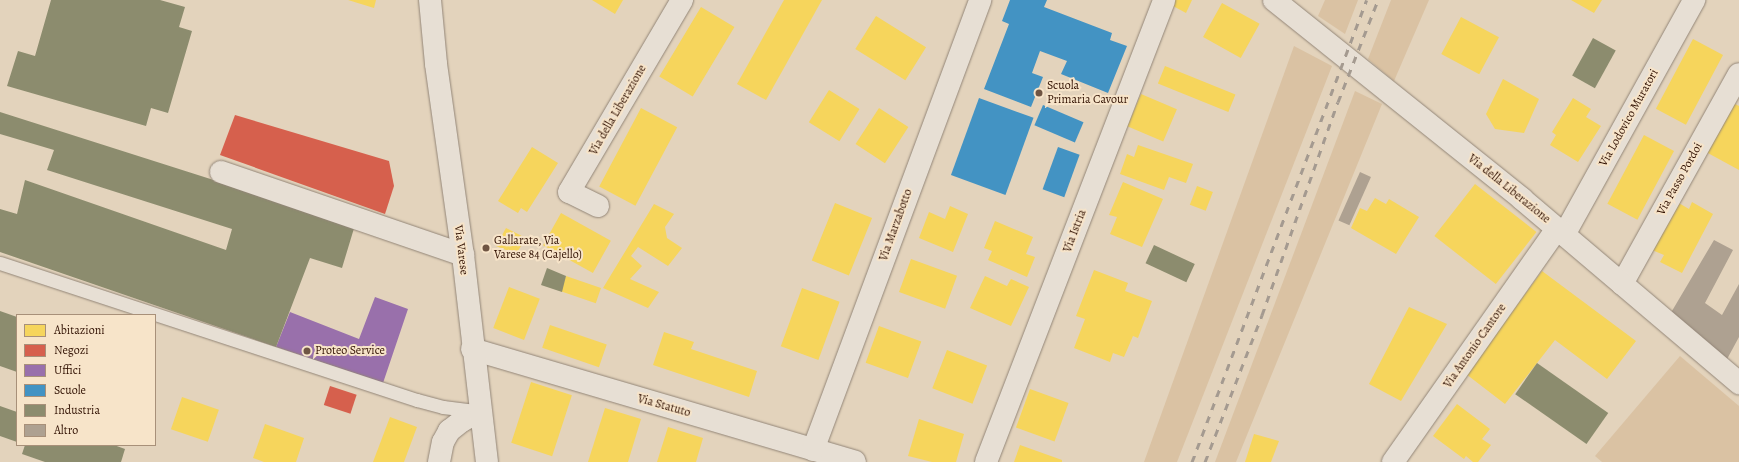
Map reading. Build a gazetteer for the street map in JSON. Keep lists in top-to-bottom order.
{
  "streets": {
    "street": [
      "Via della Liberazione",
      "Via Lodovico Muratori",
      "Via Passo Pordoi",
      "Via Marzabotto",
      "Via Istria",
      "Via Varese",
      "Via Antonio Cantore",
      "Via Statuto"
    ]
  },
  "crossings": [
    ["Via della Liberazione", "Via Lodovico Muratori"],
    ["Via della Liberazione", "Via Passo Pordoi"],
    ["Via della Liberazione", "Via Antonio Cantore"],
    ["Via Lodovico Muratori", "Via Antonio Cantore"],
    ["Via Marzabotto", "Via Statuto"],
    ["Via Varese", "Via Statuto"]
  ],
  "places": ["Scuola Primaria Cavour", "Gallarate, Via Varese 84 (Cajello)", "Proteo Service"],
  "legend": [
    "Abitazioni",
    "Negozi",
    "Uffici",
    "Scuole",
    "Industria",
    "Altro"
  ]
}
